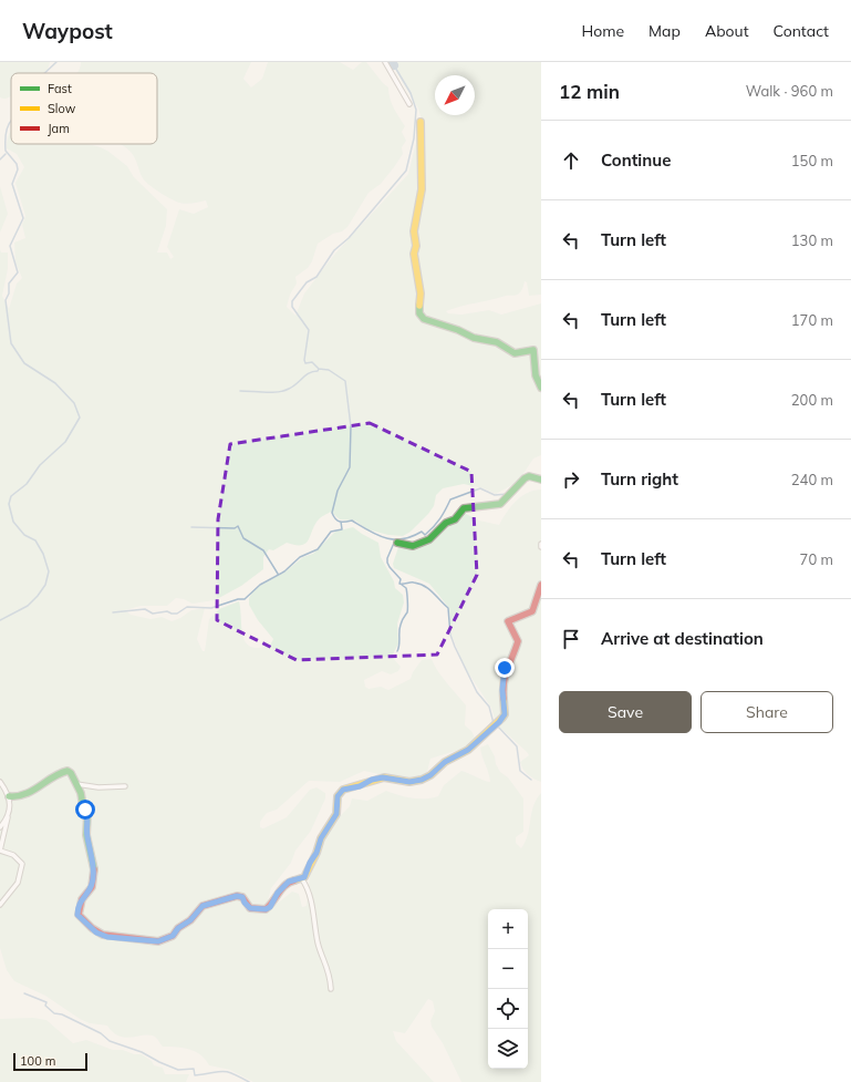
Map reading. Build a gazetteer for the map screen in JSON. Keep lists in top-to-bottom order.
{
  "legend": ["Fast", "Slow", "Jam"],
  "scale_bar": "100 m",
  "north": "bottom left",
  "page": {
    "header": "Waypost",
    "nav": [
      "Home",
      "Map",
      "About",
      "Contact"
    ],
    "heading": ["12 min", "Walk · 960 m"],
    "list": [
      ["Continue", "150 m"],
      ["Turn left", "130 m"],
      ["Turn left", "170 m"],
      ["Turn left", "200 m"],
      ["Turn right", "240 m"],
      ["Turn left", "70 m"],
      "Arrive at destination"
    ],
    "buttons": ["Save", "Share"],
    "map_buttons": ["+", "−"],
    "scale": "100 m"
  }
}
